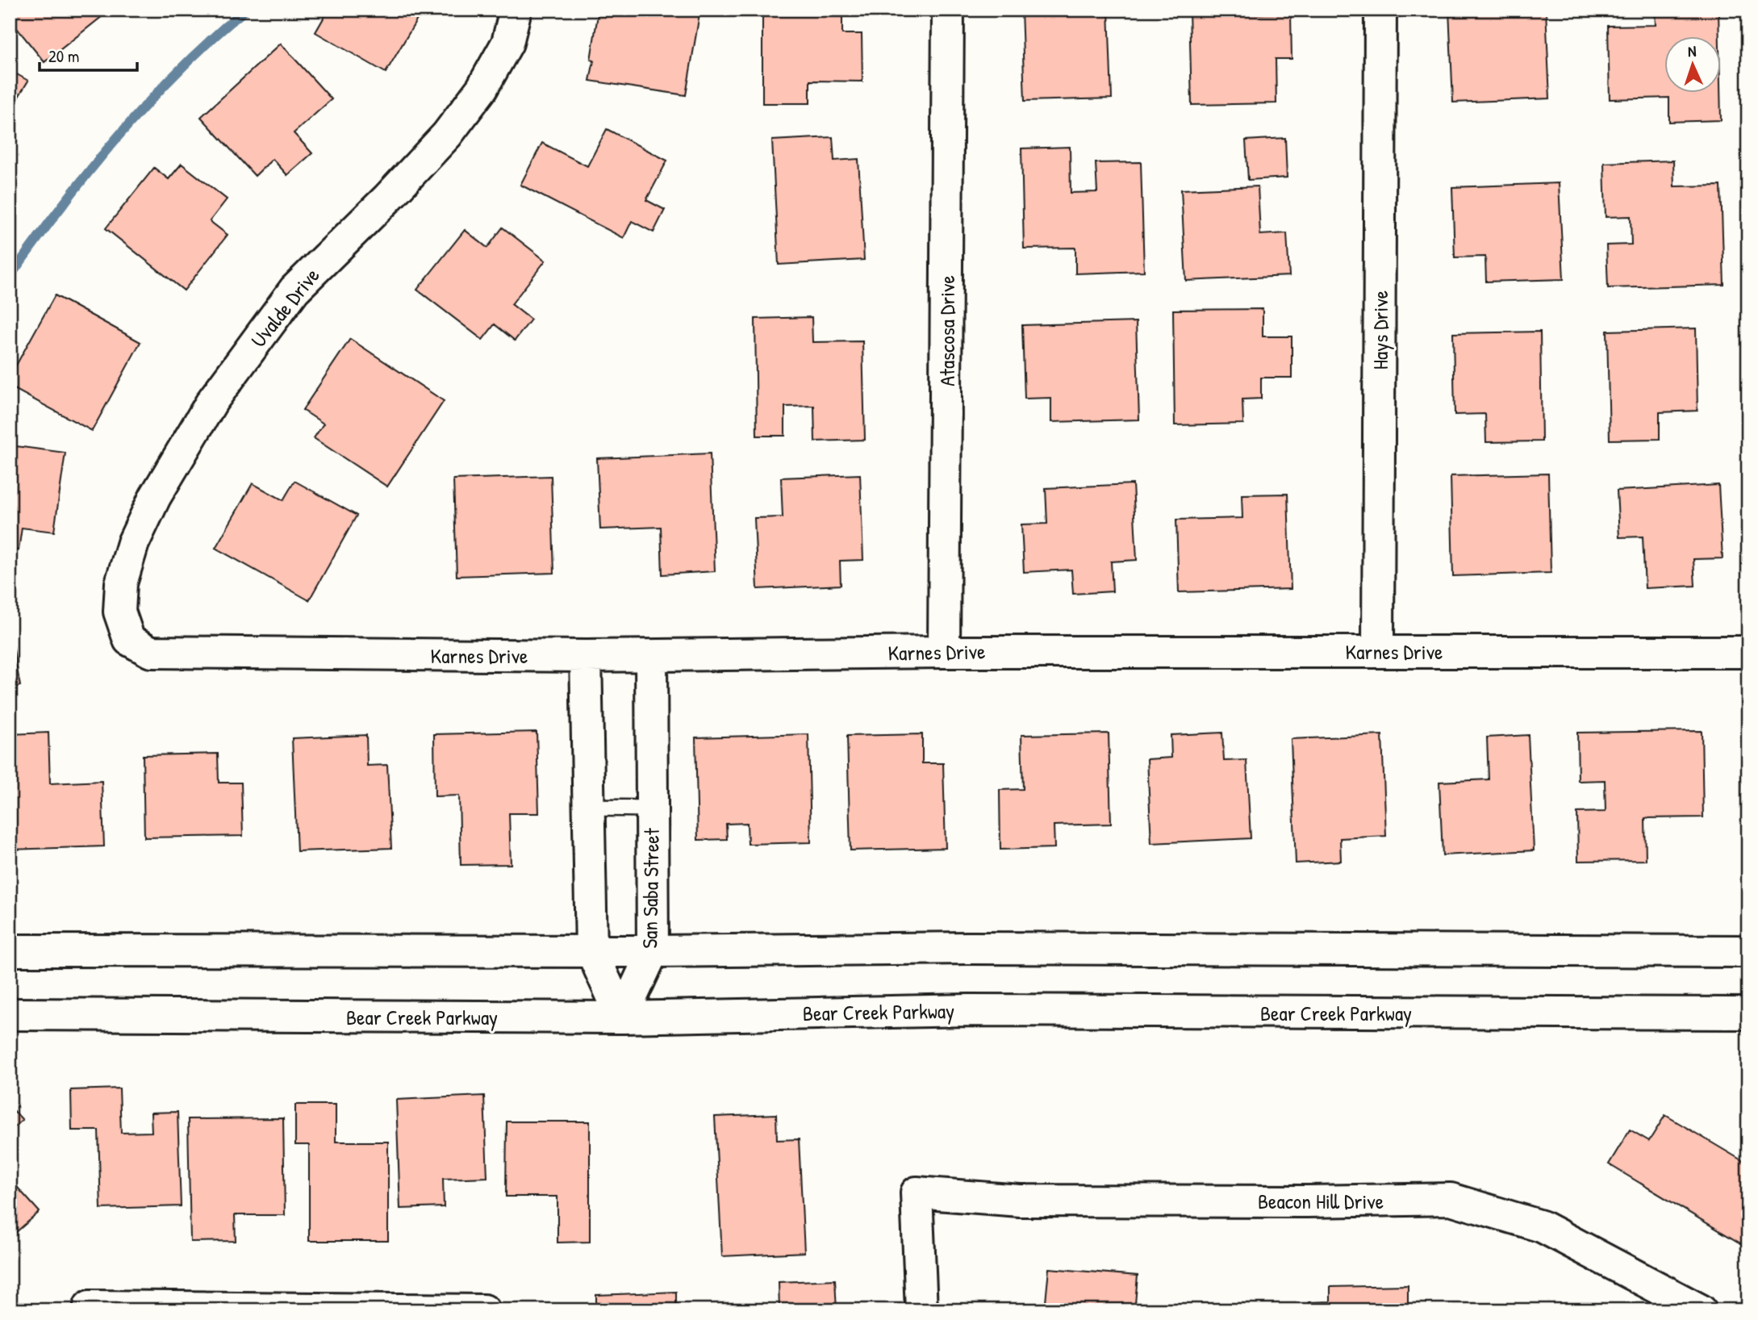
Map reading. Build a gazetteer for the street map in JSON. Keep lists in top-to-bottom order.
{
  "streets": {
    "street": [
      "Uvalde Drive",
      "Hays Drive",
      "Atascosa Drive",
      "Karnes Drive",
      "San Saba Street",
      "Bear Creek Parkway",
      "Beacon Hill Drive"
    ]
  },
  "crossings": [
    ["Uvalde Drive", "Karnes Drive"],
    ["Hays Drive", "Karnes Drive"],
    ["Atascosa Drive", "Karnes Drive"],
    ["Karnes Drive", "San Saba Street"],
    ["San Saba Street", "Bear Creek Parkway"]
  ],
  "scale_bar": "20 m",
  "north": "top"
}
